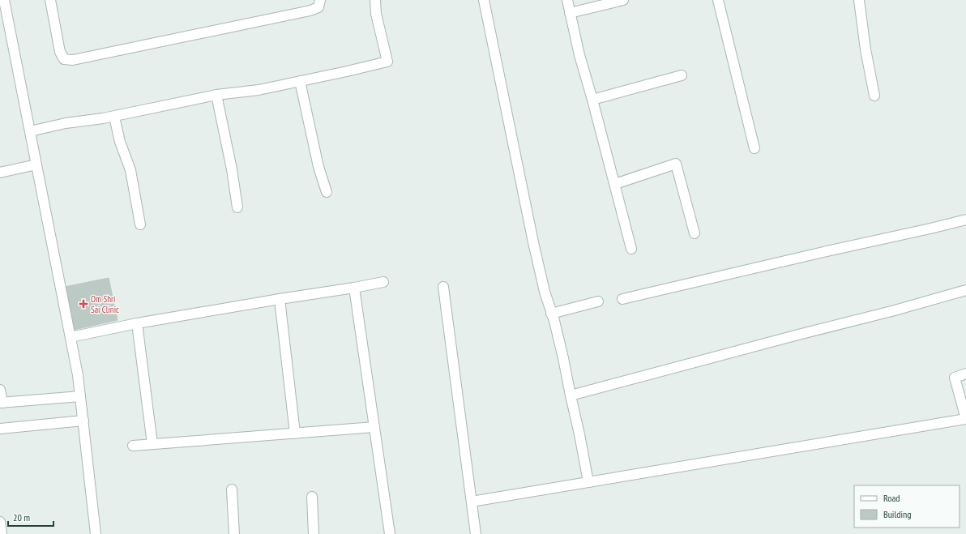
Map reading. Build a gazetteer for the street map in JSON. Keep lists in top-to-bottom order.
{
  "places": {
    "health": ["Om Shri Sai Clinic"]
  },
  "legend": ["Road", "Building"],
  "scale_bar": "20 m"
}
